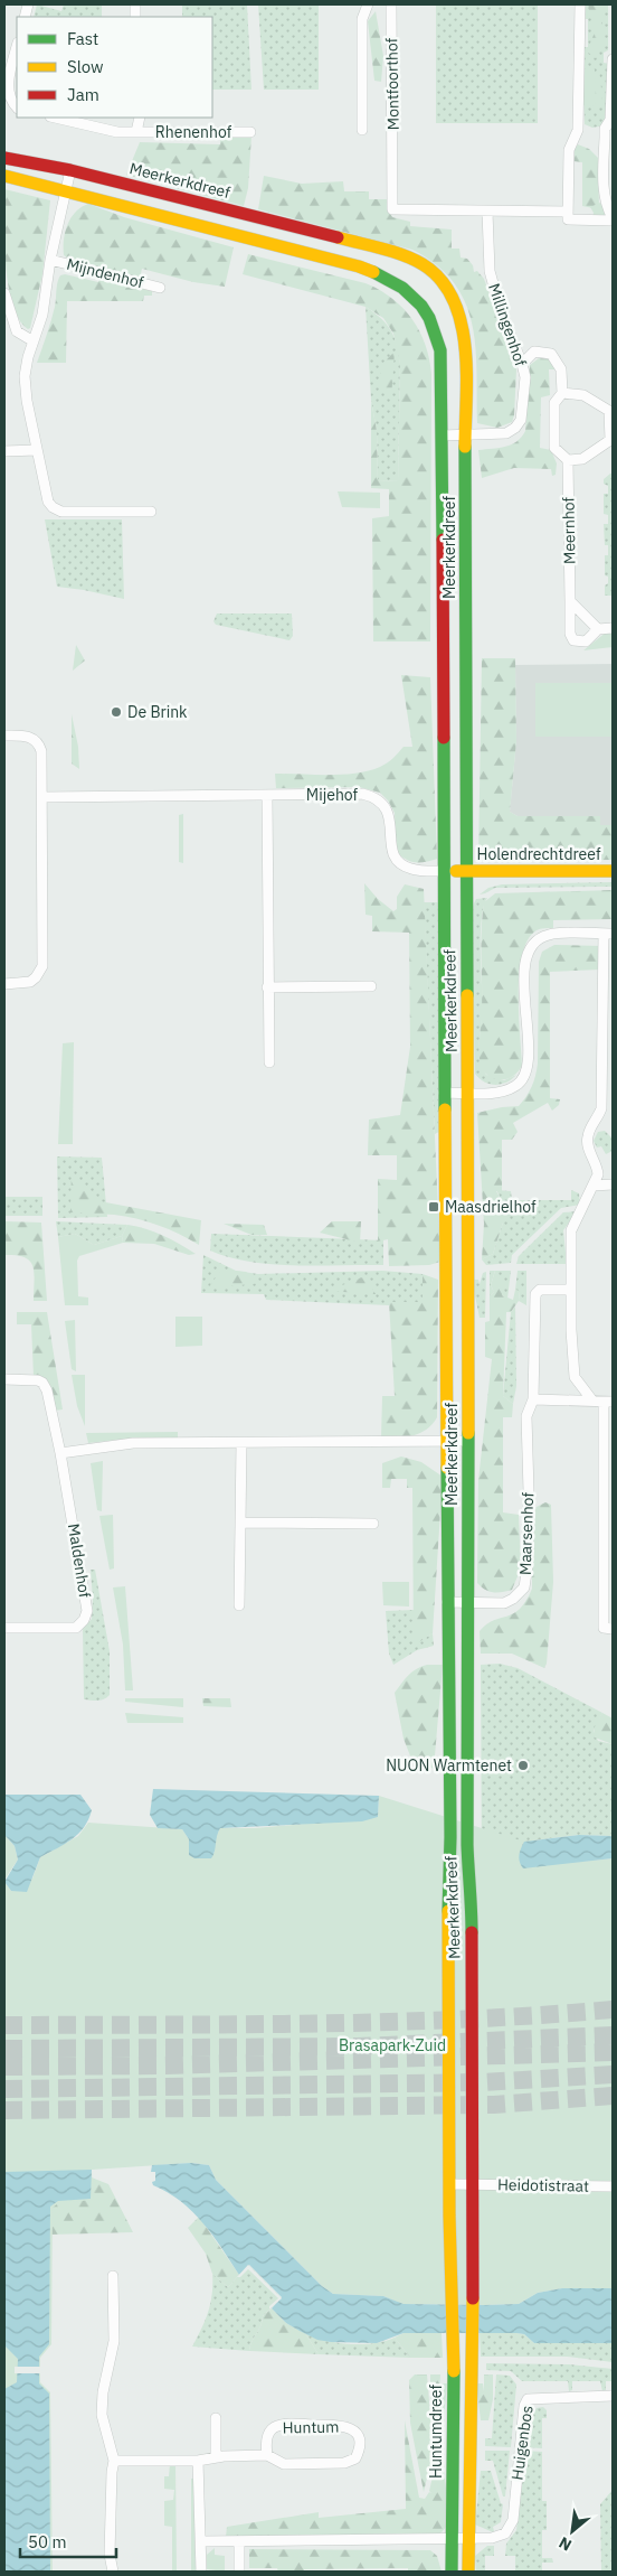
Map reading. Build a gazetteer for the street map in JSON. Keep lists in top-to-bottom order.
{
  "streets": {
    "street": [
      "Montfoorthof",
      "Rhenenhof",
      "Meerkerkdreef",
      "Mijndenhof",
      "Millingenhof",
      "Meernhof",
      "Mijehof",
      "Holendrechtdreef",
      "Maarsenhof",
      "Maldenhof",
      "Heidotistraat",
      "Huntum",
      "Huntumdreef",
      "Huigenbos"
    ]
  },
  "crossings": [
    ["Montfoorthof", "Millingenhof"],
    ["Meerkerkdreef", "Mijndenhof"],
    ["Meerkerkdreef", "Millingenhof"],
    ["Meerkerkdreef", "Mijehof"],
    ["Meerkerkdreef", "Holendrechtdreef"],
    ["Meerkerkdreef", "Maarsenhof"],
    ["Meerkerkdreef", "Heidotistraat"],
    ["Meerkerkdreef", "Huntumdreef"],
    ["Meerkerkdreef", "Huigenbos"],
    ["Mijehof", "Holendrechtdreef"]
  ],
  "parks": ["Brasapark-Zuid"],
  "places": {
    "other": ["De Brink", "NUON Warmtenet"],
    "transit": ["Maasdrielhof"]
  },
  "legend": ["Fast", "Slow", "Jam"],
  "scale_bar": "50 m",
  "north": "bottom left"
}
